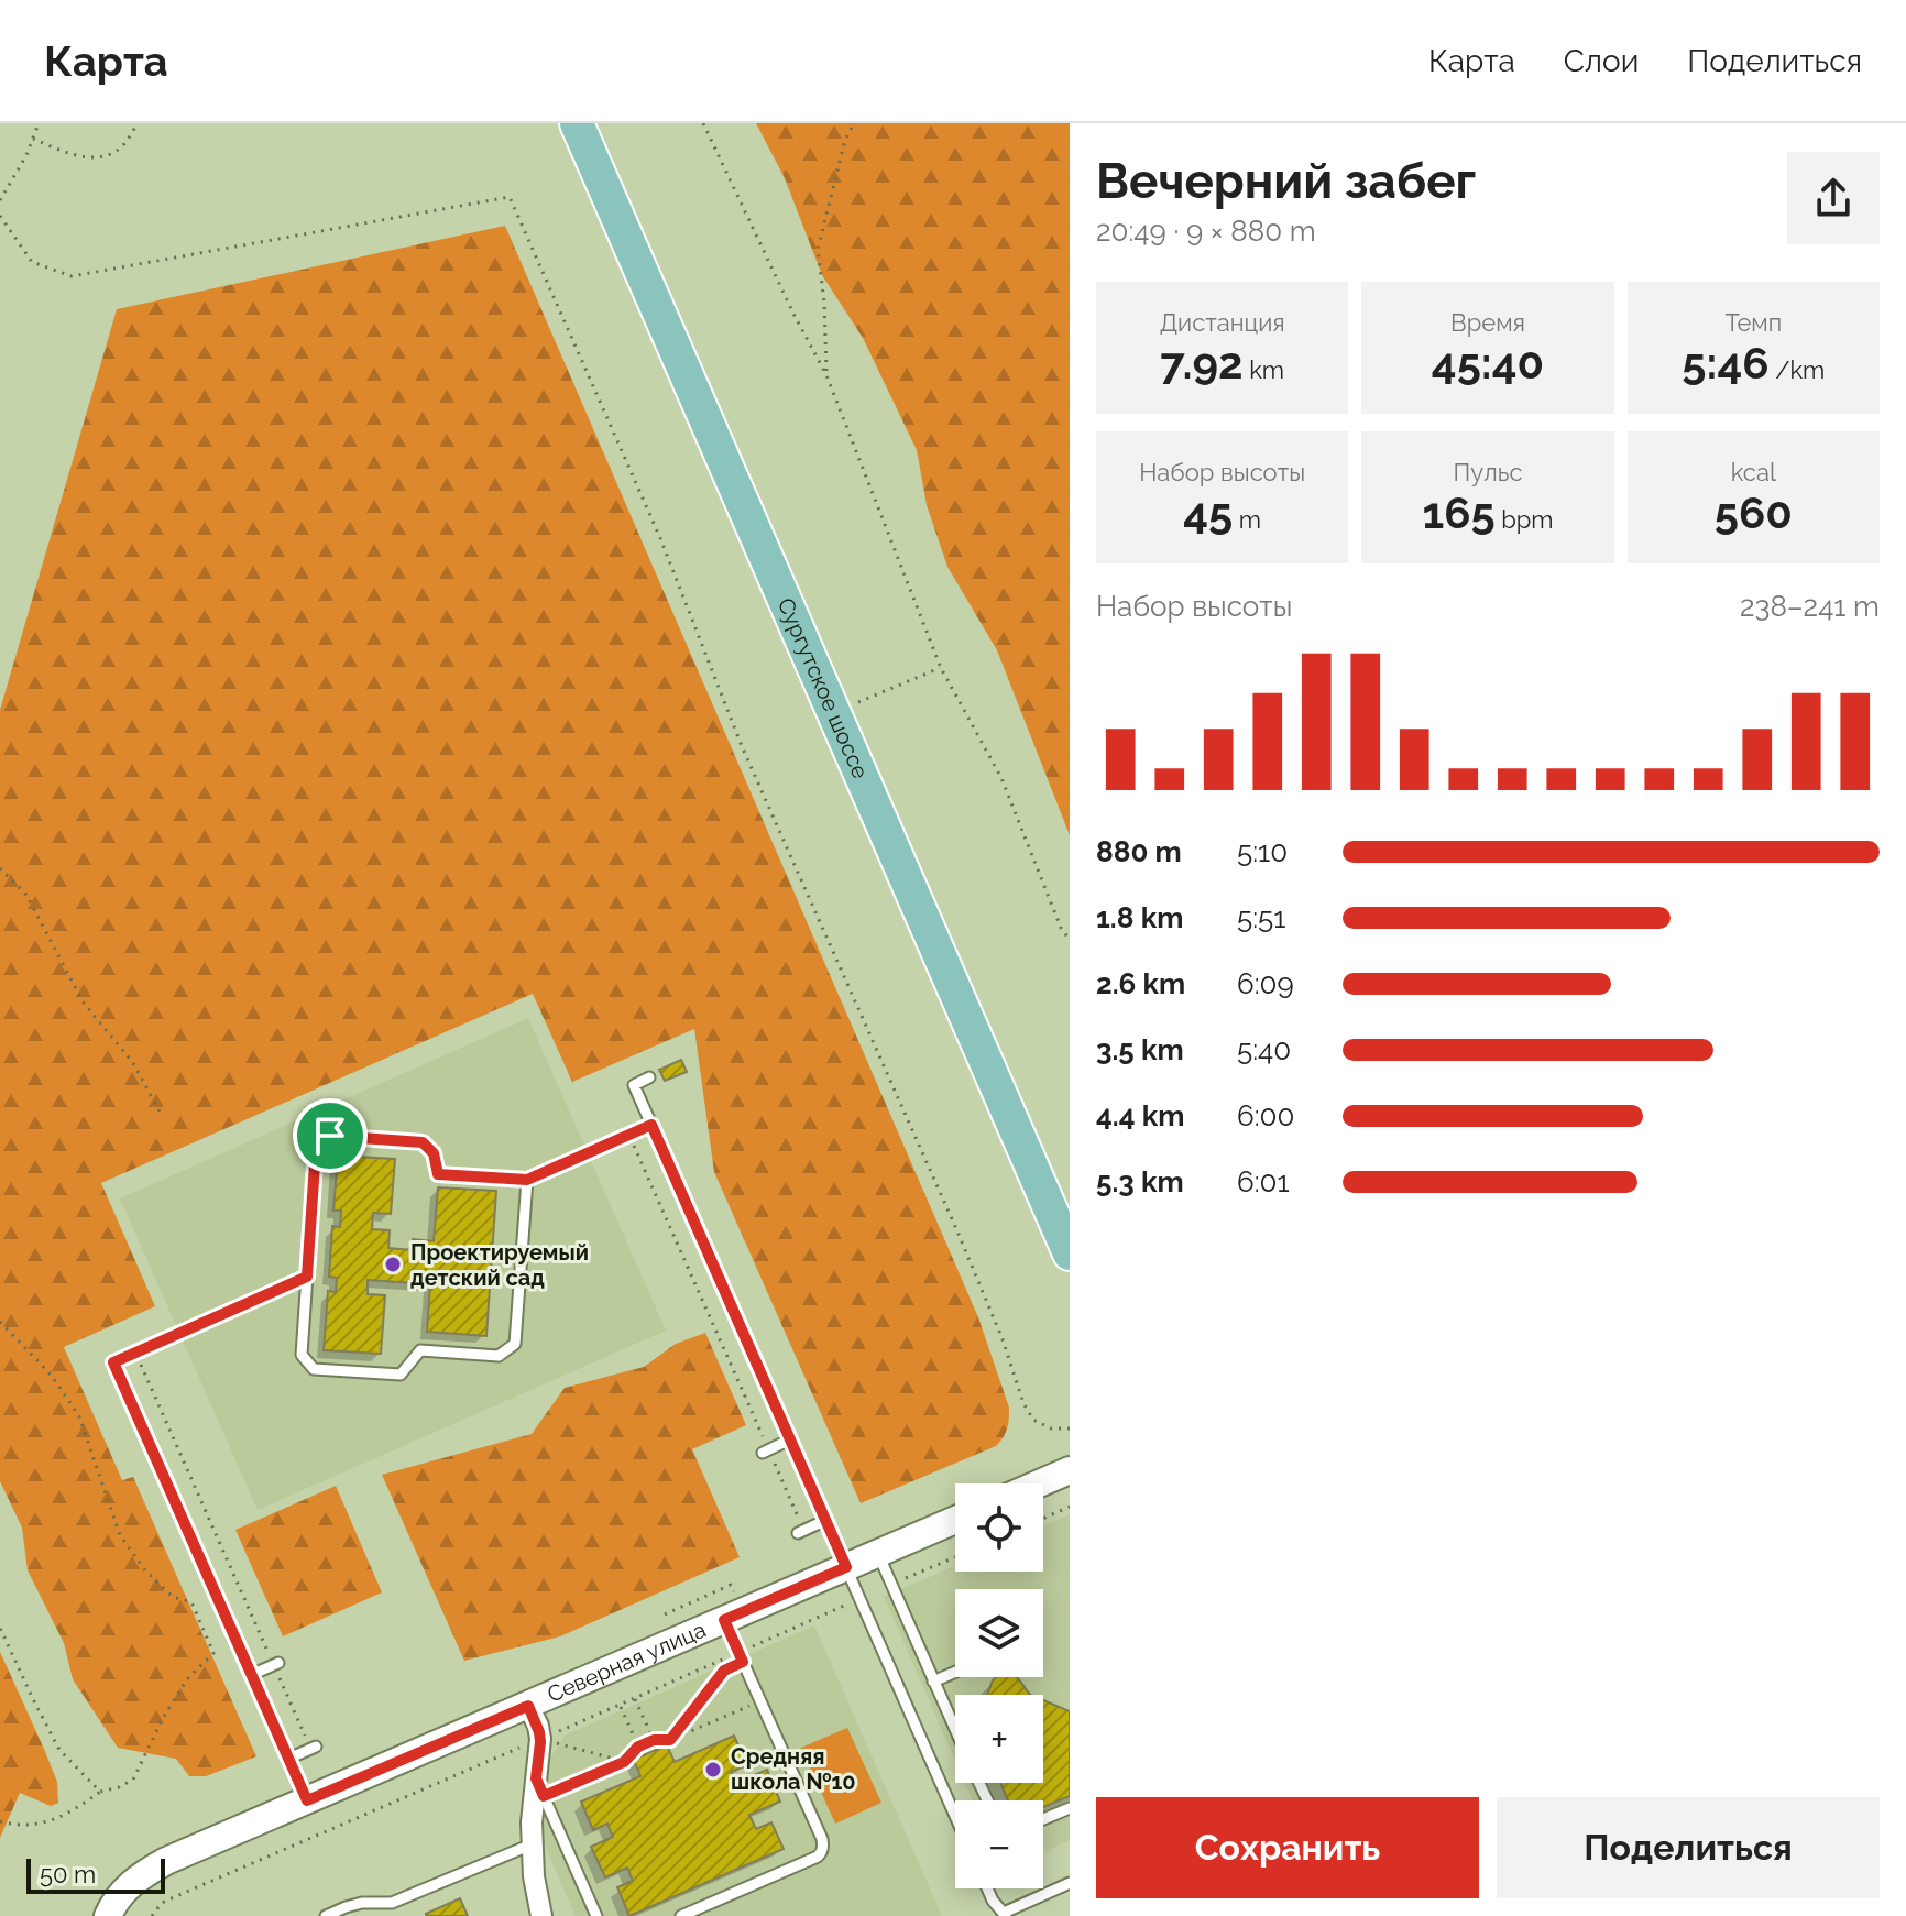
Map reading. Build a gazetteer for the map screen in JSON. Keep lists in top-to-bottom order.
{
  "streets": {
    "main road": ["Сургутское шоссе"],
    "street": ["Северная улица"]
  },
  "places": ["Проектируемый детский сад", "Средняя школа №10"],
  "scale_bar": "50 m",
  "page": {
    "header": "Карта",
    "nav": ["Карта", "Слои", "Поделиться"],
    "heading": ["Вечерний забег", "20:49 · 9 × 880 m"],
    "stats": [
      ["Дистанция", "7.92 km"],
      ["Время", "45:40"],
      ["Темп", "5:46 /km"],
      ["Набор высоты", "45 m"],
      ["Пульс", "165 bpm"],
      ["kcal", "560"]
    ],
    "chart": ["Набор высоты", "238–241 m"],
    "list": [
      {
        "name": "880 m",
        "note": "5:10"
      },
      {
        "name": "1.8 km",
        "note": "5:51"
      },
      {
        "name": "2.6 km",
        "note": "6:09"
      },
      {
        "name": "3.5 km",
        "note": "5:40"
      },
      {
        "name": "4.4 km",
        "note": "6:00"
      },
      {
        "name": "5.3 km",
        "note": "6:01"
      }
    ],
    "map_buttons": ["+", "−"],
    "buttons": ["Сохранить", "Поделиться"],
    "scale": "50 m"
  }
}
